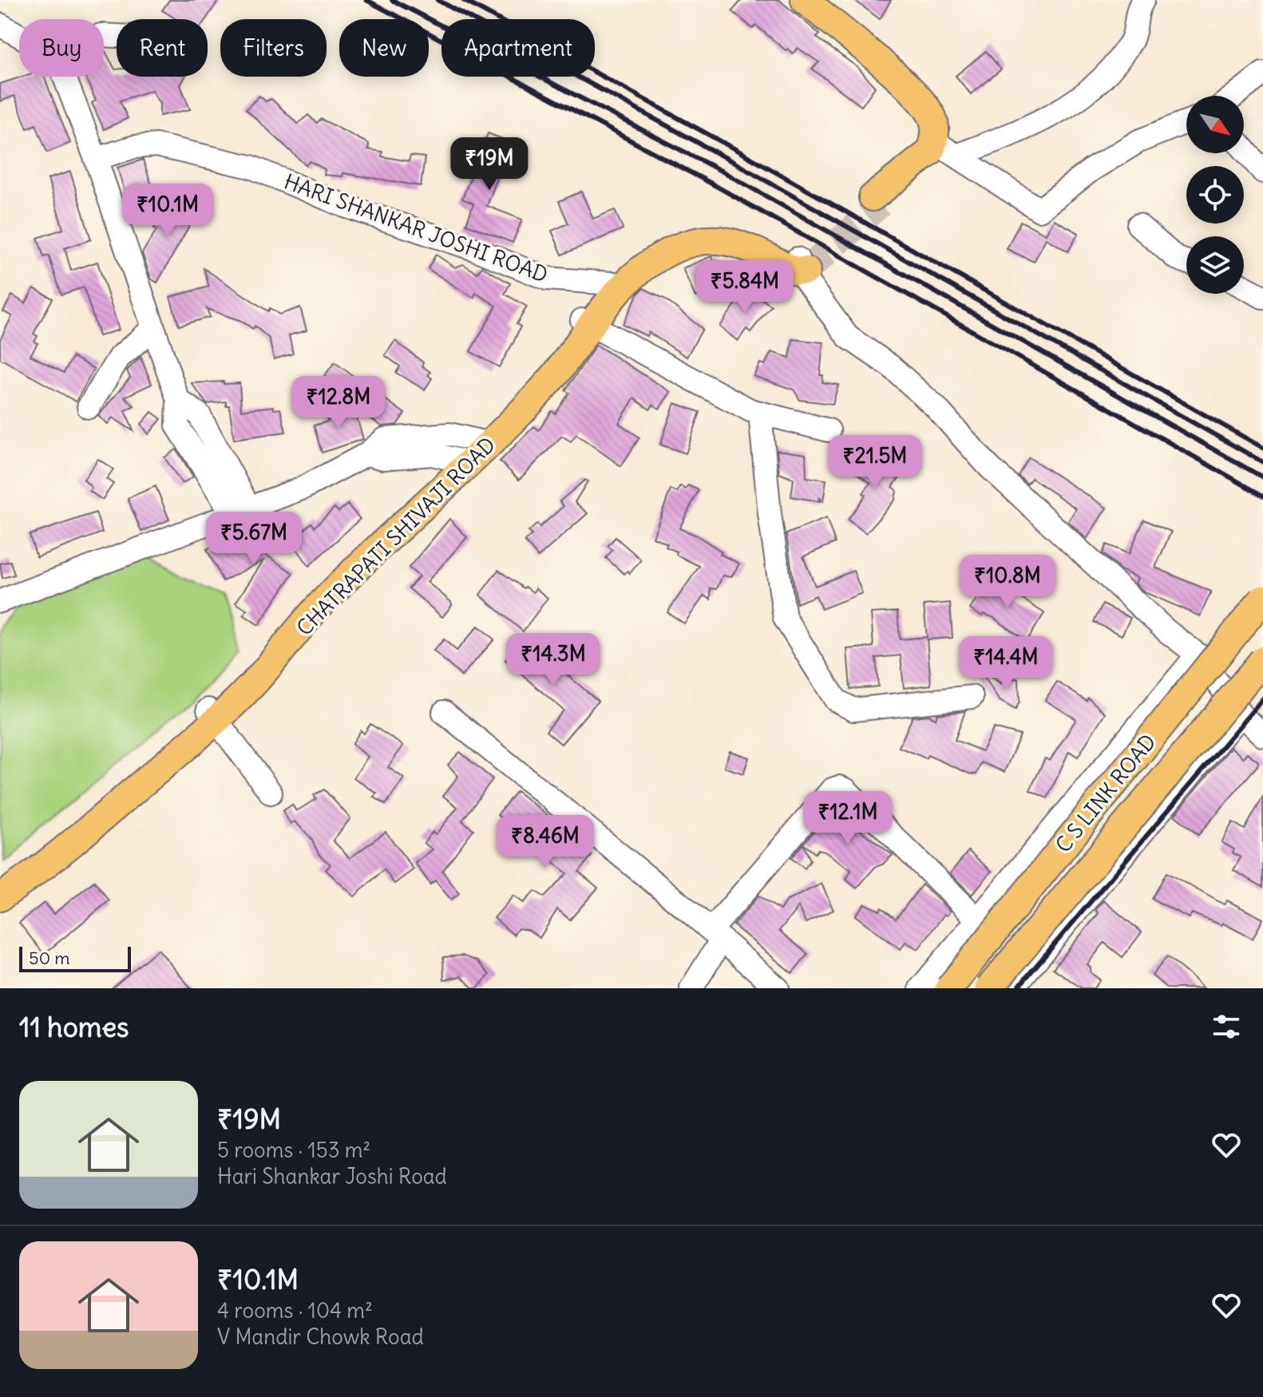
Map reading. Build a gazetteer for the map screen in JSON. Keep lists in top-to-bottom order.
{
  "streets": {
    "main road": ["C S LINK ROAD"],
    "street": ["HARI SHANKAR JOSHI ROAD"]
  },
  "scale_bar": "50 m",
  "north": "bottom right",
  "page": {
    "chip": [
      "Buy",
      "Rent",
      "Filters",
      "New",
      "Apartment"
    ],
    "price": [
      "₹19M",
      "₹10.1M",
      "₹5.84M",
      "₹12.8M",
      "₹21.5M",
      "₹5.67M",
      "₹10.8M",
      "₹14.3M",
      "₹14.4M",
      "₹12.1M",
      "₹8.46M"
    ],
    "scale": "50 m",
    "heading": "11 homes",
    "list": [
      {
        "name": "₹19M",
        "note": "5 rooms · 153 m² · Hari Shankar Joshi Road"
      },
      {
        "name": "₹10.1M",
        "note": "4 rooms · 104 m² · V Mandir Chowk Road"
      }
    ]
  }
}
